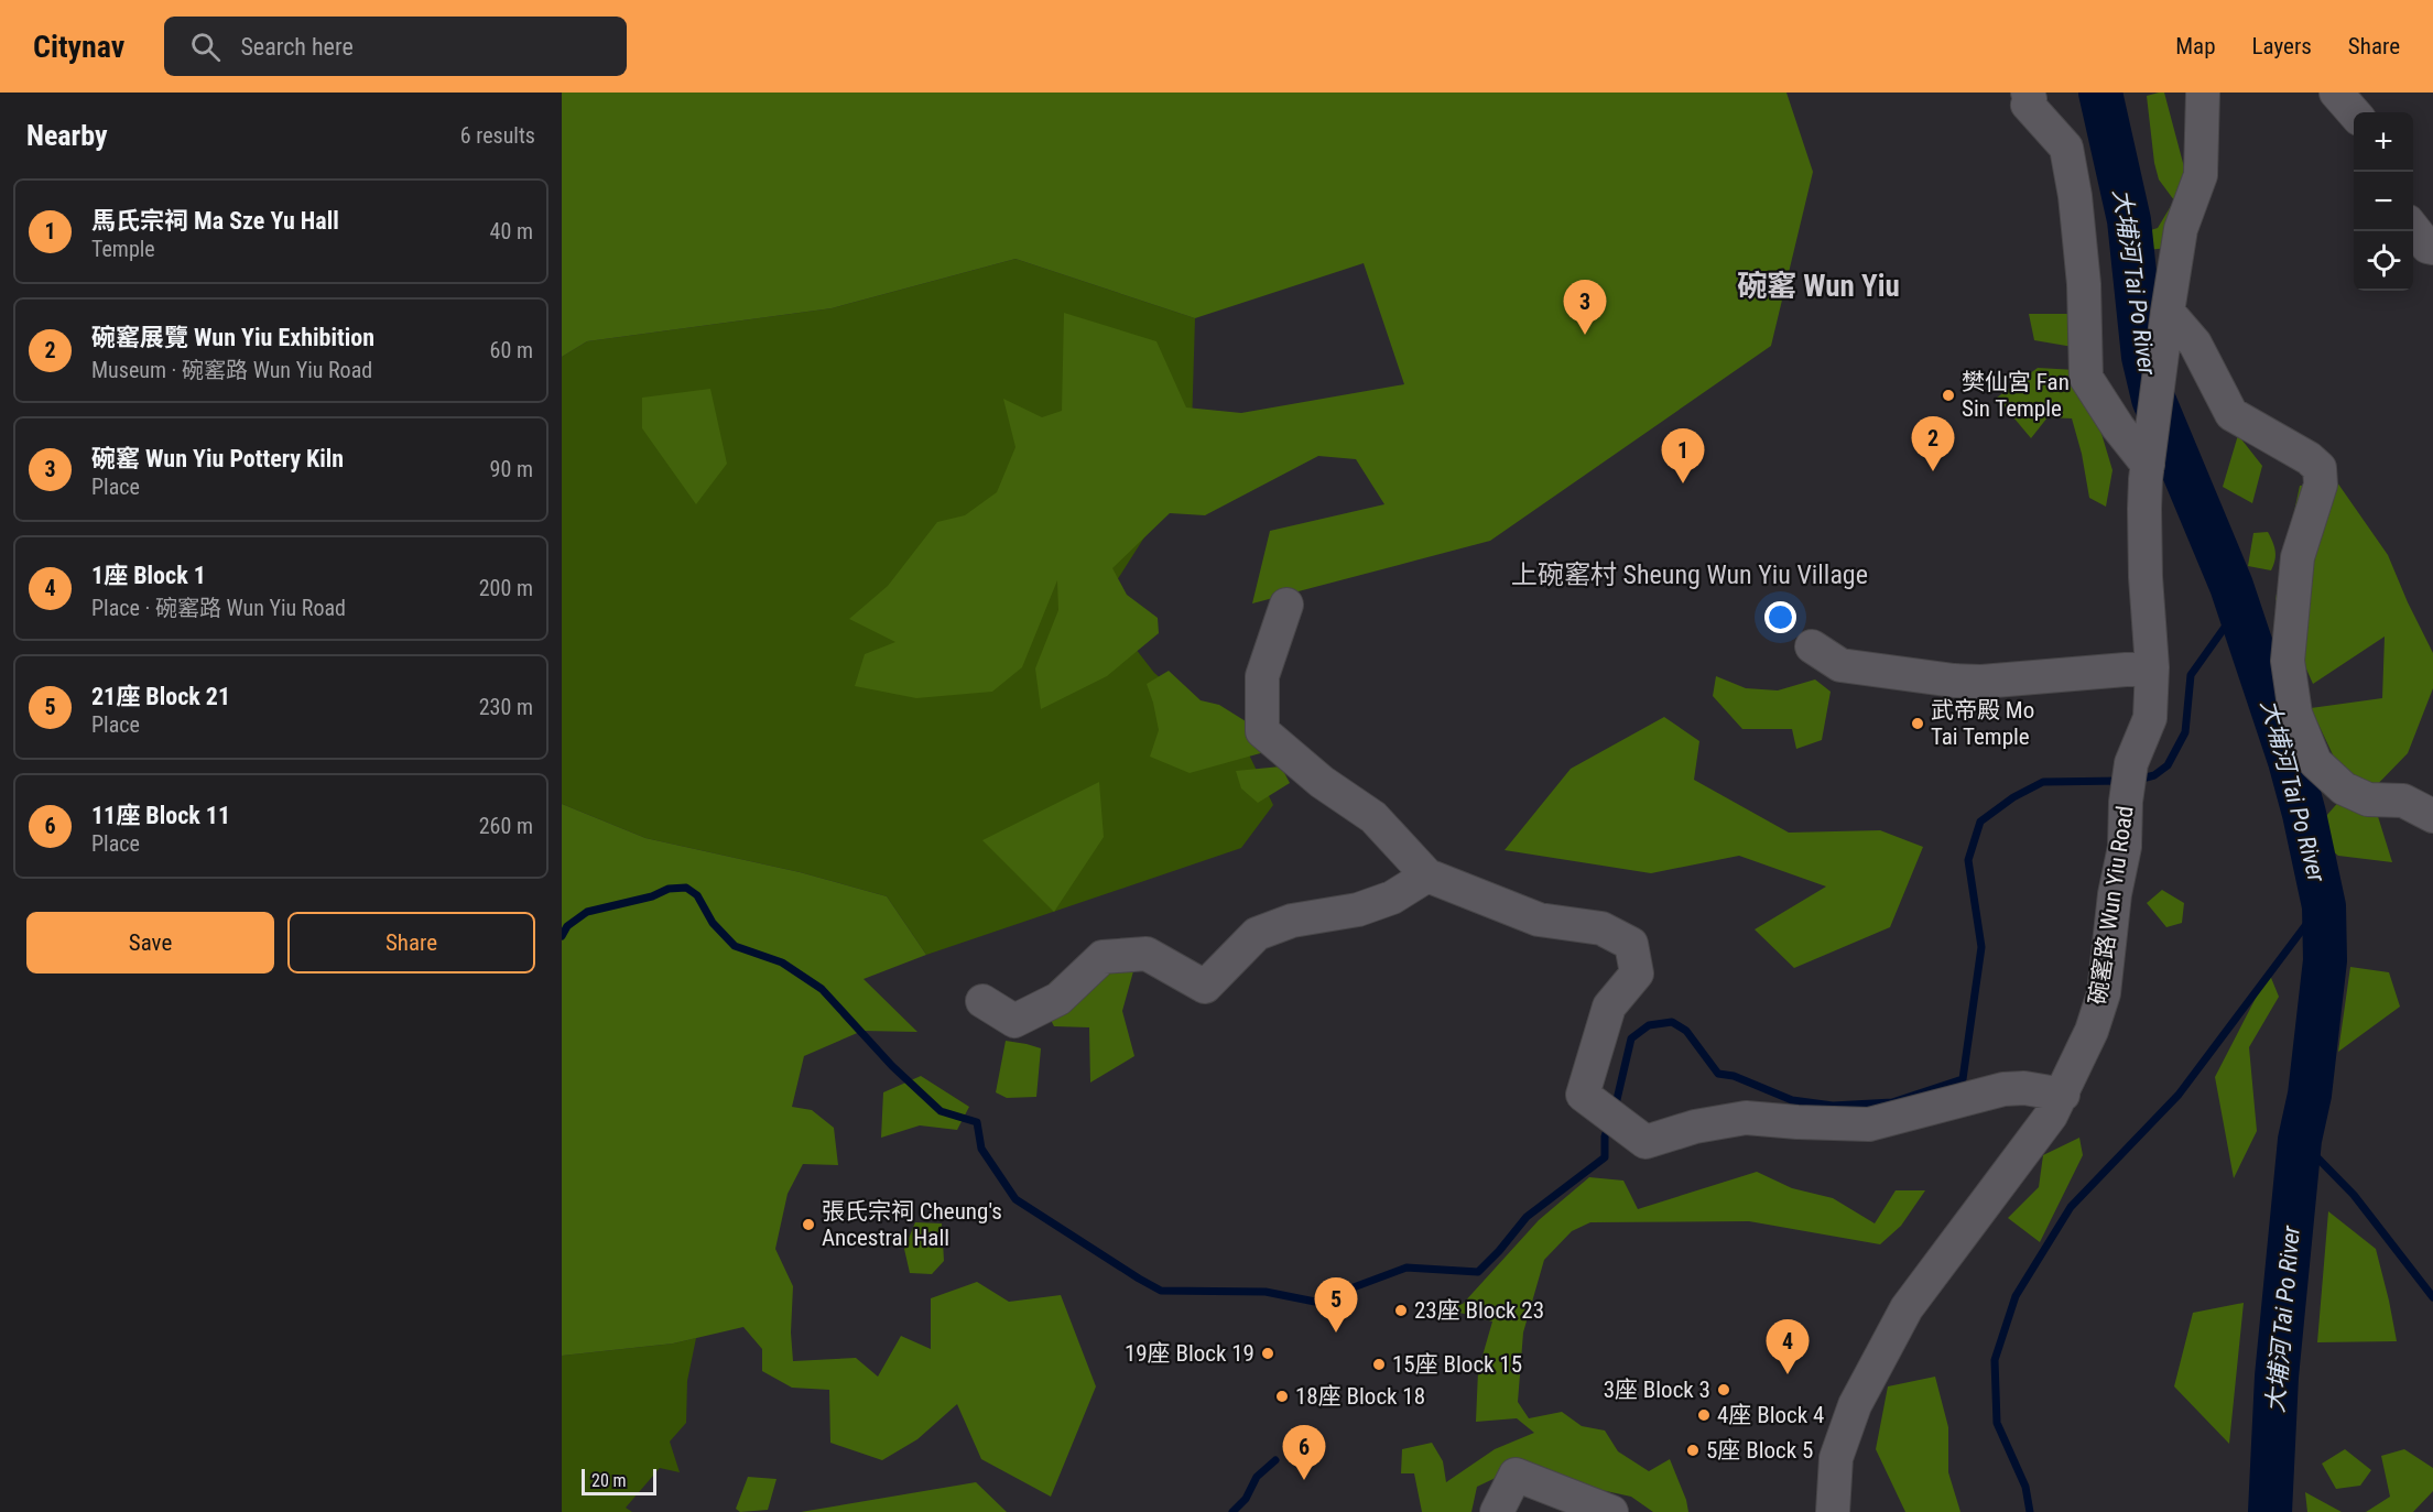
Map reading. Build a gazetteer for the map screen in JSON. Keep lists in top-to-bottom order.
{
  "streets": {
    "street": ["碗窰路 Wun Yiu Road"]
  },
  "districts": ["碗窰 Wun Yiu", "上碗窰村 Sheung Wun Yiu Village"],
  "water": ["大埔河 Tai Po River"],
  "places": [
    "樊仙宮 Fan Sin Temple",
    "武帝殿 Mo Tai Temple",
    "張氏宗祠 Cheung's Ancestral Hall",
    "23座 Block 23",
    "19座 Block 19",
    "15座 Block 15",
    "3座 Block 3",
    "18座 Block 18",
    "4座 Block 4",
    "5座 Block 5"
  ],
  "scale_bar": "20 m",
  "page": {
    "header": "Citynav",
    "search": "Search here",
    "nav": ["Map", "Layers", "Share"],
    "heading": ["Nearby", "6 results"],
    "map_buttons": ["+", "−"],
    "list": [
      {
        "mark": "1",
        "name": "馬氏宗祠 Ma Sze Yu Hall",
        "note": "Temple",
        "value": "40 m"
      },
      {
        "mark": "2",
        "name": "碗窰展覽 Wun Yiu Exhibition",
        "note": "Museum · 碗窰路 Wun Yiu Road",
        "value": "60 m"
      },
      {
        "mark": "3",
        "name": "碗窰 Wun Yiu Pottery Kiln",
        "note": "Place",
        "value": "90 m"
      },
      {
        "mark": "4",
        "name": "1座 Block 1",
        "note": "Place · 碗窰路 Wun Yiu Road",
        "value": "200 m"
      },
      {
        "mark": "5",
        "name": "21座 Block 21",
        "note": "Place",
        "value": "230 m"
      },
      {
        "mark": "6",
        "name": "11座 Block 11",
        "note": "Place",
        "value": "260 m"
      }
    ],
    "pins": [
      "3",
      "2",
      "1",
      "5",
      "4",
      "6"
    ],
    "buttons": ["Save", "Share"],
    "scale": "20 m"
  }
}
